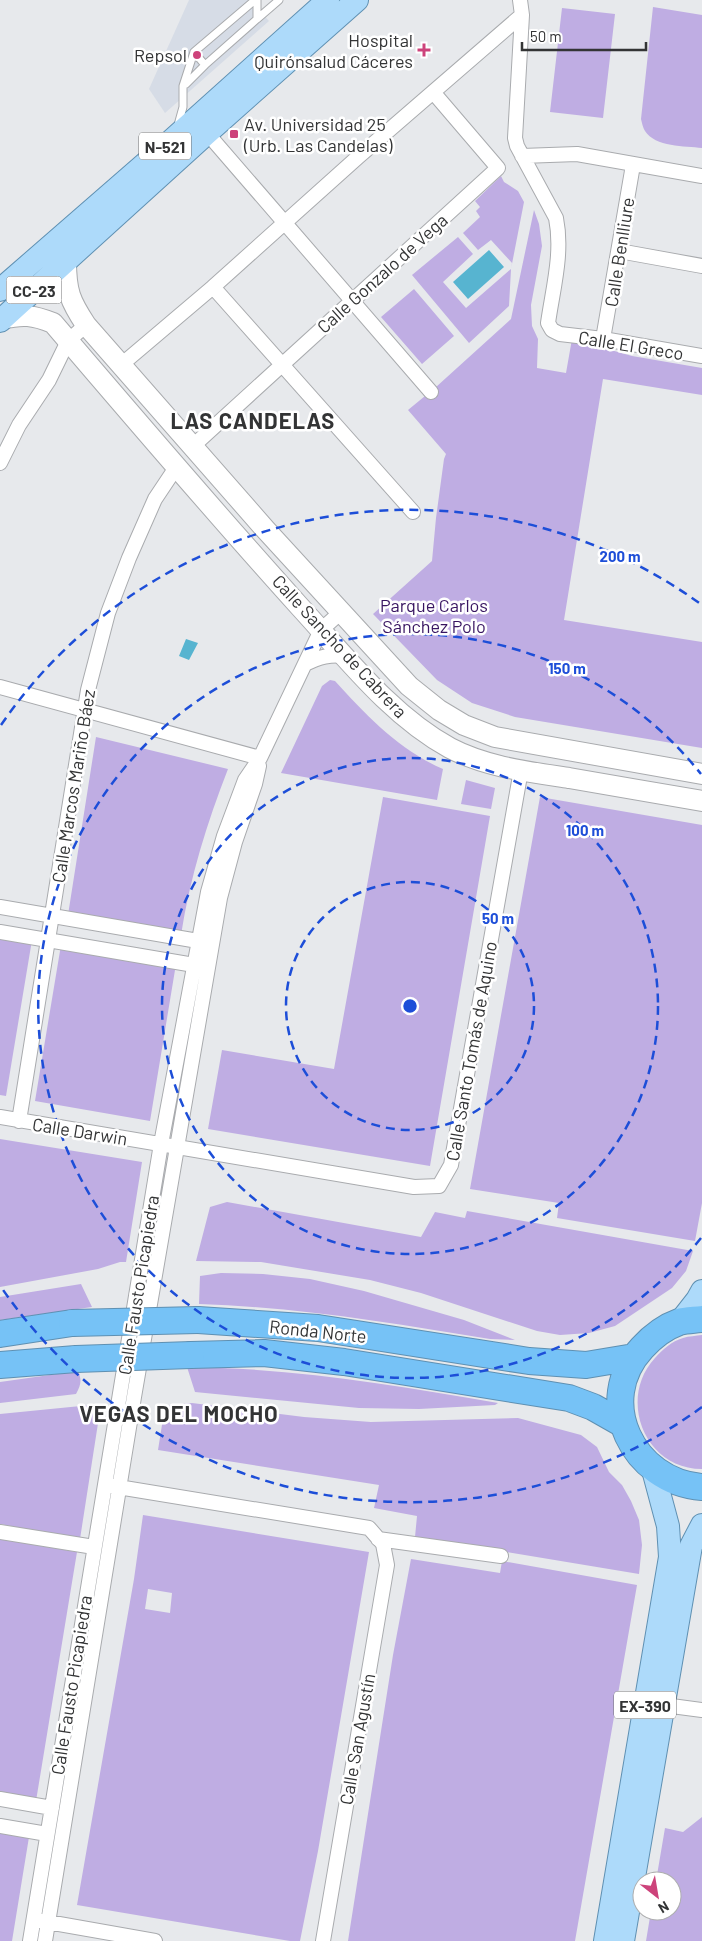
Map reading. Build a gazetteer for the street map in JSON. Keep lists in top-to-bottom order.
{
  "streets": {
    "highway": ["Ronda Norte"],
    "main road": [
      "N-521",
      "CC-23",
      "Calle Sancho de Cabrera",
      "EX-390"
    ],
    "street": [
      "Calle Benlliure",
      "Calle Gonzalo de Vega",
      "Calle El Greco",
      "Calle Marcos Mariño Báez",
      "Calle Santo Tomás de Aquino",
      "Calle Darwin",
      "Calle Fausto Picapiedra",
      "Calle San Agustín"
    ]
  },
  "crossings": [
    ["N-521", "CC-23"],
    ["N-521", "Calle Sancho de Cabrera"],
    ["Calle Benlliure", "Calle El Greco"],
    ["Calle Gonzalo de Vega", "Calle Sancho de Cabrera"],
    ["CC-23", "Calle Sancho de Cabrera"],
    ["Calle Sancho de Cabrera", "Calle Marcos Mariño Báez"],
    ["Calle Sancho de Cabrera", "Calle Santo Tomás de Aquino"],
    ["Calle Sancho de Cabrera", "Calle Fausto Picapiedra"],
    ["Calle Marcos Mariño Báez", "Calle Darwin"],
    ["Calle Santo Tomás de Aquino", "Calle Darwin"],
    ["Calle Santo Tomás de Aquino", "Calle Fausto Picapiedra"],
    ["Calle Darwin", "Calle Fausto Picapiedra"]
  ],
  "districts": ["LAS CANDELAS", "VEGAS DEL MOCHO"],
  "parks": ["Parque Carlos Sánchez Polo"],
  "places": {
    "health": ["Hospital Quirónsalud Cáceres"],
    "other": ["Repsol"],
    "transit": ["Av. Universidad 25 (Urb. Las Candelas)"]
  },
  "scale_bar": "50 m",
  "north": "bottom right",
  "rings": [
    "200 m",
    "150 m",
    "100 m",
    "50 m"
  ]
}
